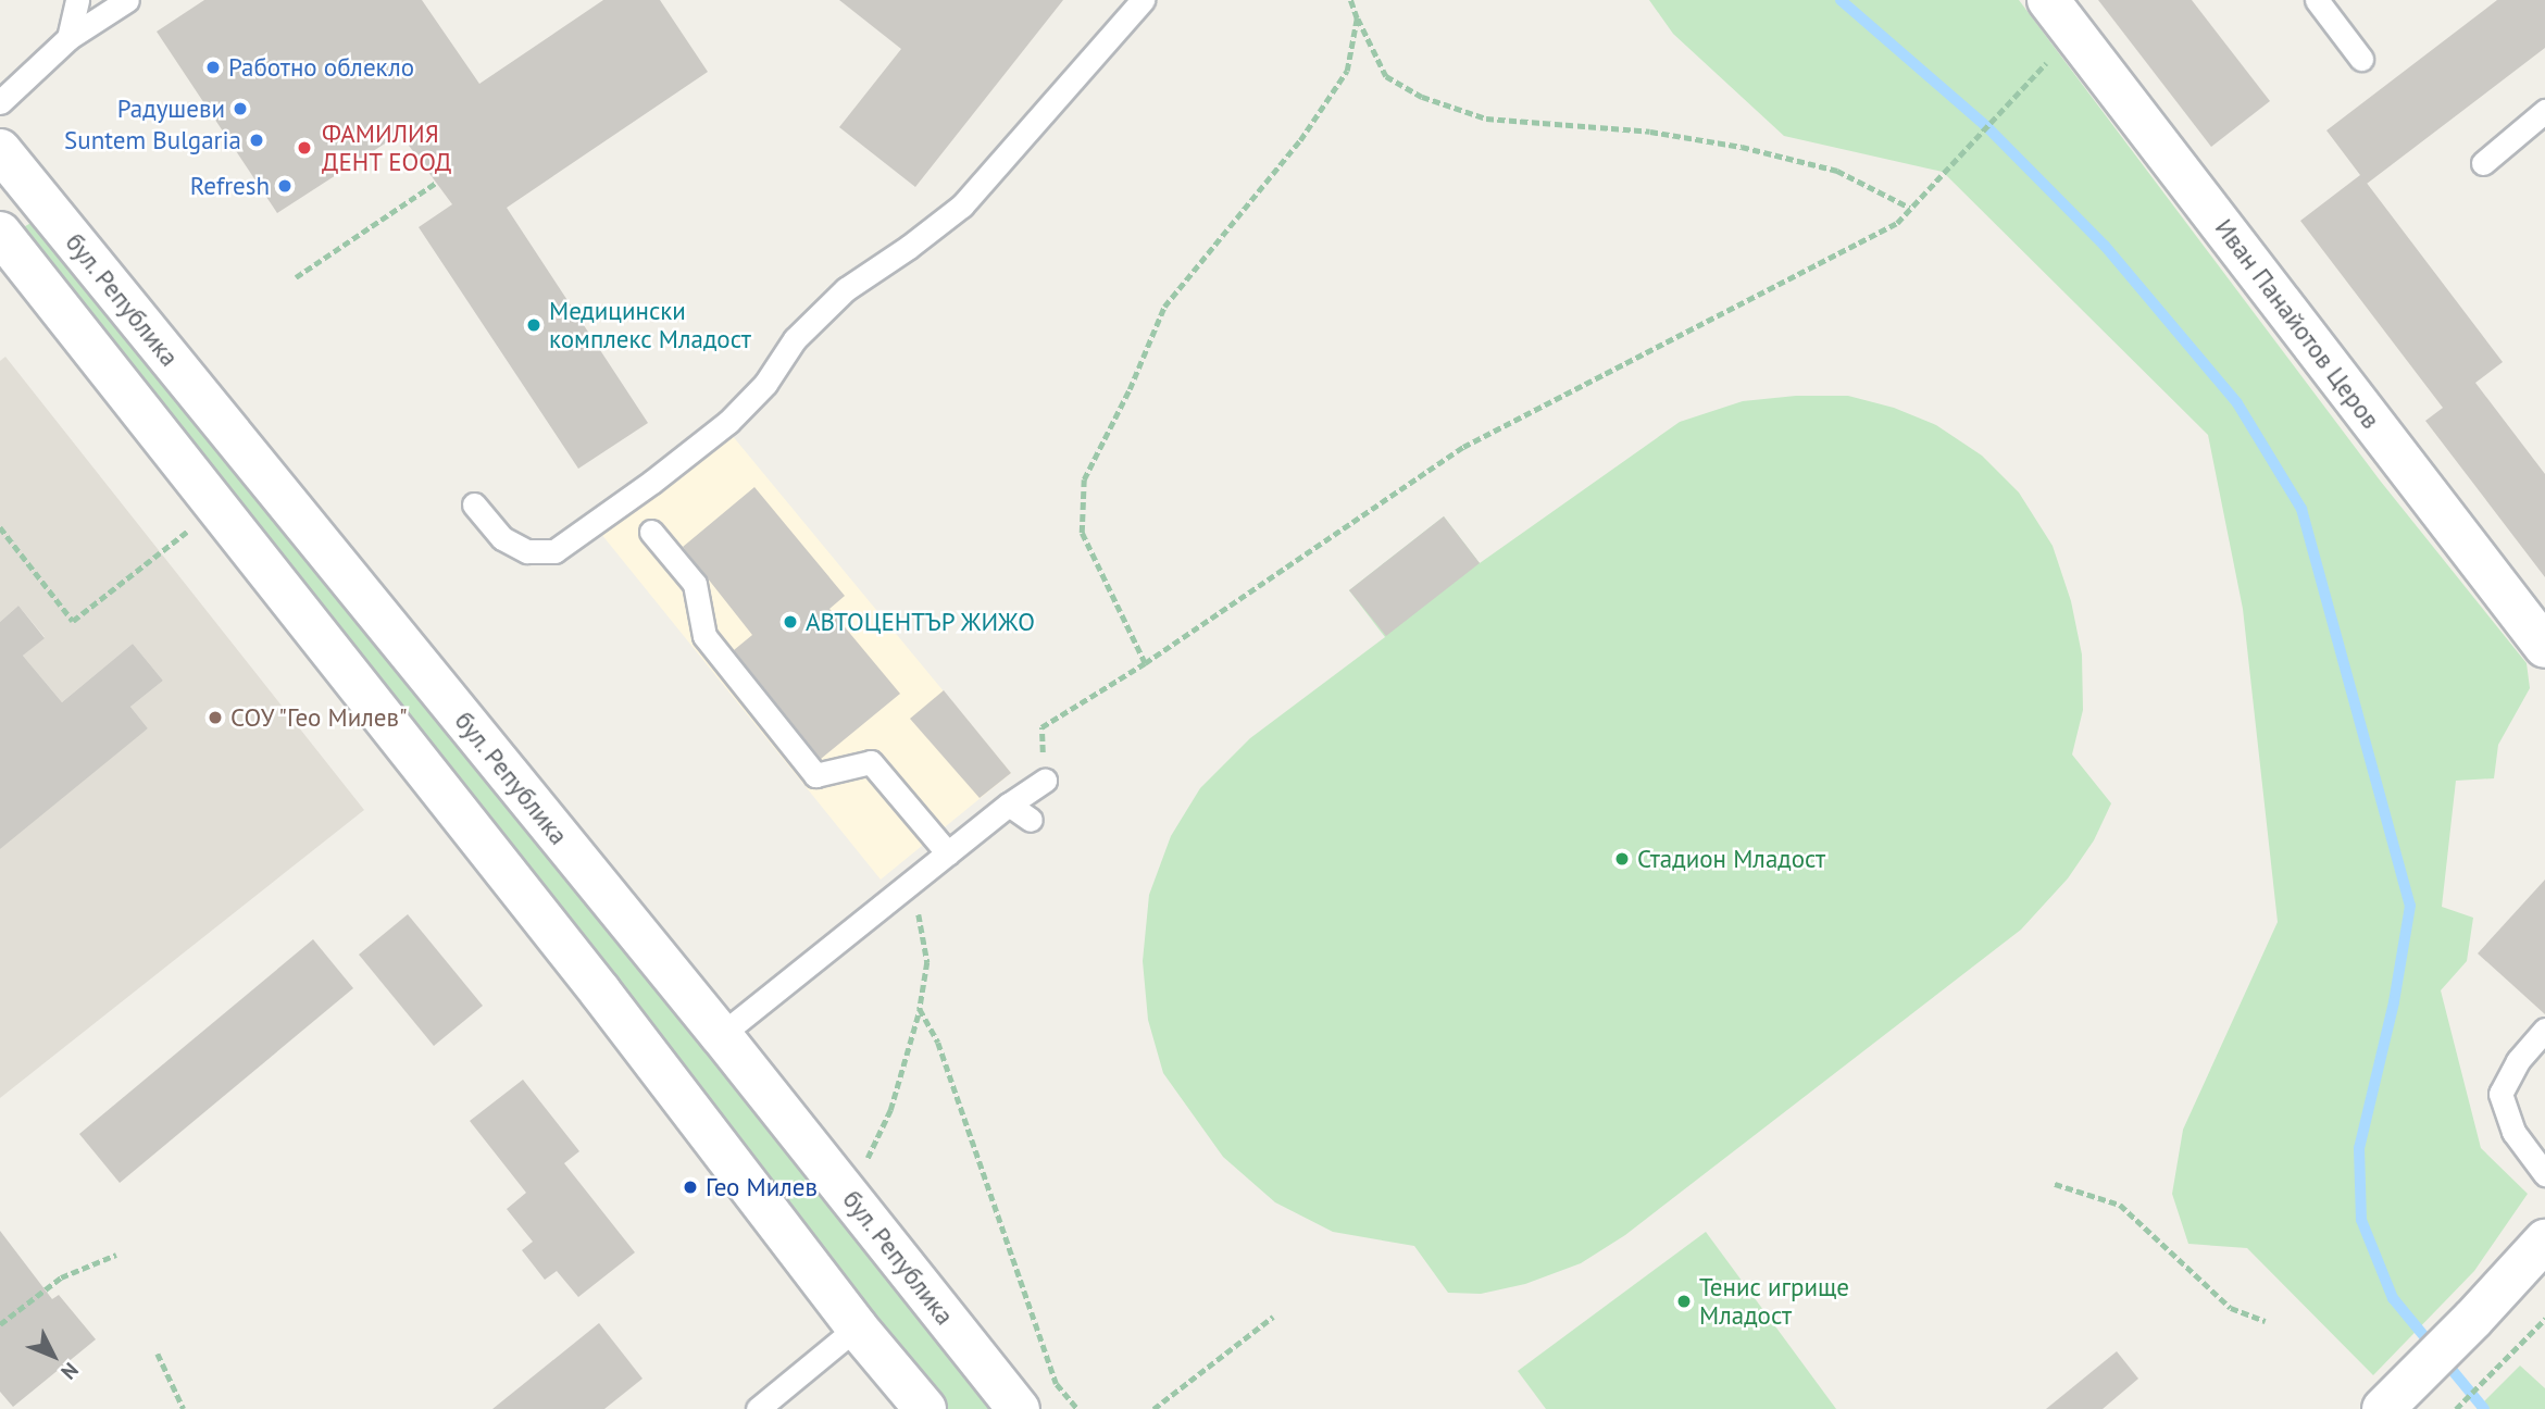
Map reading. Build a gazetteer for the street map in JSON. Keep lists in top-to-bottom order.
{
  "streets": {
    "street": ["бул. Република", "Иван Панайотов Церов"]
  },
  "places": [
    "Работно облекло",
    "Радушеви",
    "Suntem Bulgaria",
    "ФАМИЛИЯ ДЕНТ ЕООД",
    "Refresh",
    "Медицински комплекс Младост",
    "АВТОЦЕНТЪР ЖИЖО",
    "СОУ \"Гео Милев\"",
    "Стадион Младост",
    "Гео Милев",
    "Тенис игрище Младост"
  ],
  "north": "bottom right"
}
